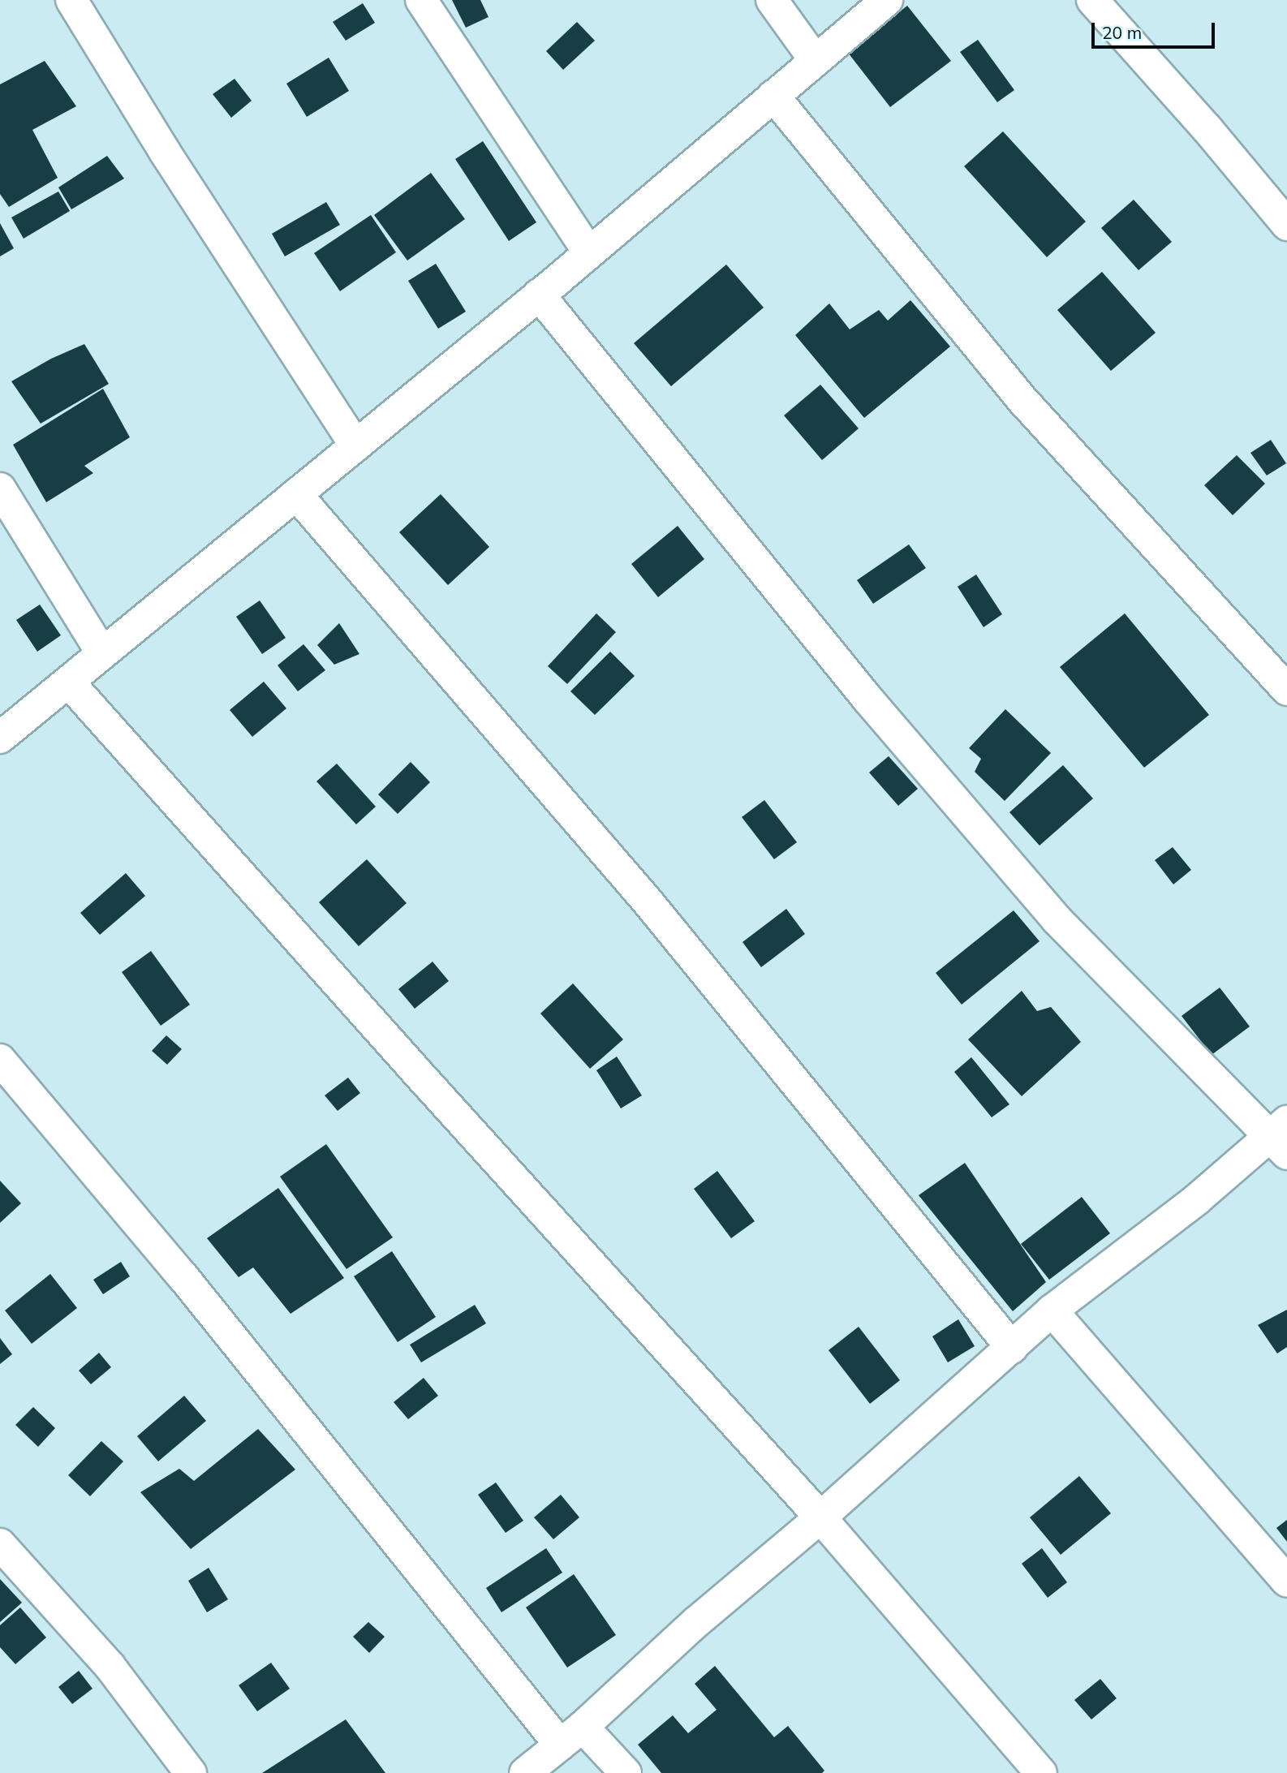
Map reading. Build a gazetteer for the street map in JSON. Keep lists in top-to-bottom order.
{
  "scale_bar": "20 m"
}
